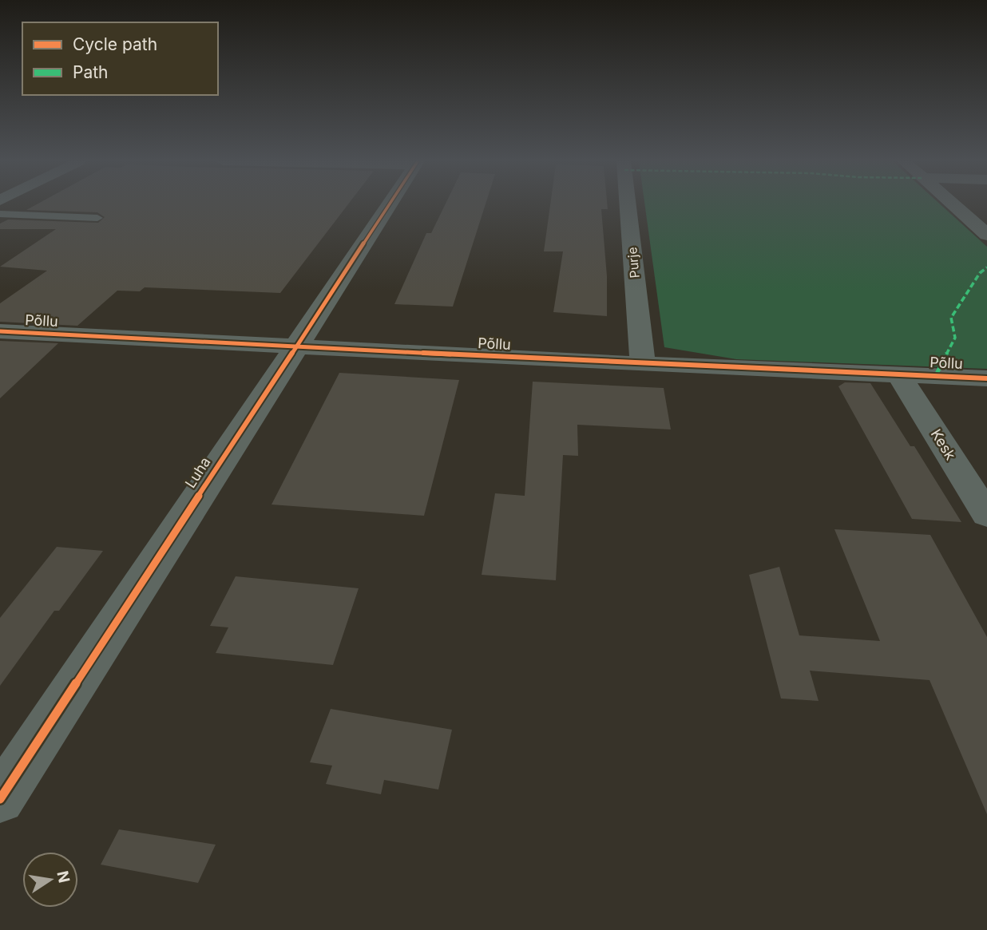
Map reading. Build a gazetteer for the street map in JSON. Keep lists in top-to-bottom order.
{
  "streets": {
    "street": [
      "Purje",
      "Põllu",
      "Kesk",
      "Luha"
    ]
  },
  "crossings": [
    ["Purje", "Põllu"],
    ["Põllu", "Kesk"],
    ["Põllu", "Luha"]
  ],
  "legend": ["Cycle path", "Path"],
  "north": "right"
}
